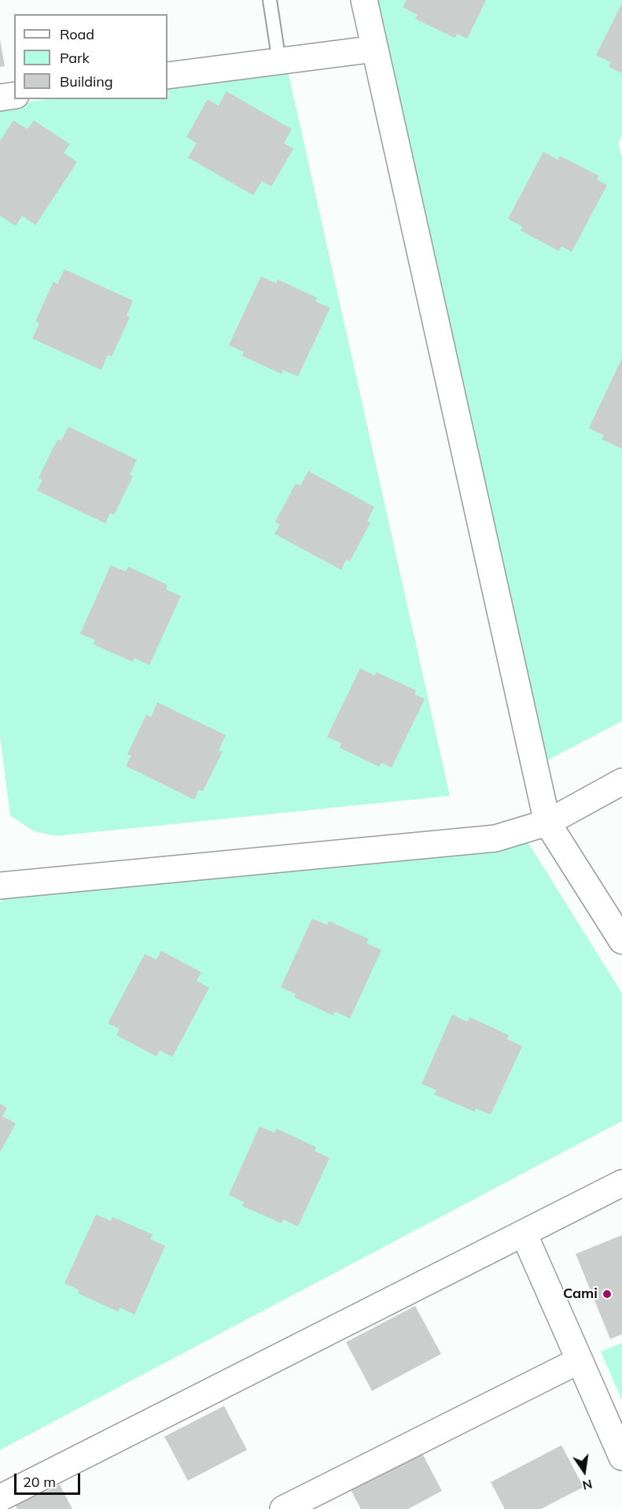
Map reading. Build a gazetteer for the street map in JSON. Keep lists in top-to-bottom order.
{
  "places": ["Cami"],
  "legend": ["Road", "Park", "Building"],
  "scale_bar": "20 m",
  "north": "bottom"
}
